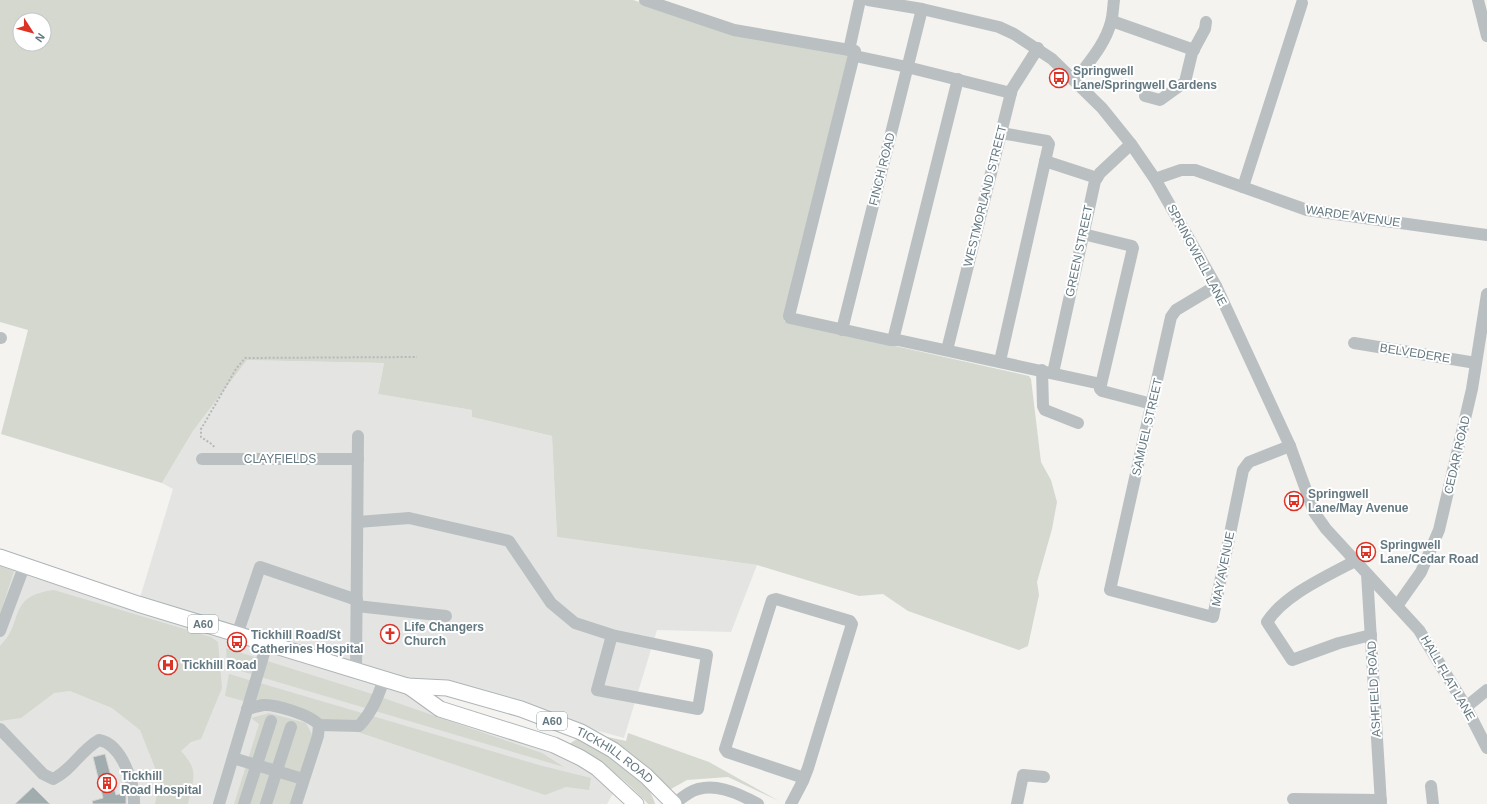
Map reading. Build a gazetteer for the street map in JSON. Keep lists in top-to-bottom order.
{
  "streets": {
    "main road": ["A60", "TICKHILL ROAD"],
    "street": [
      "FINCH ROAD",
      "WESTMORLAND STREET",
      "WARDE AVENUE",
      "GREEN STREET",
      "SPRINGWELL LANE",
      "BELVEDERE",
      "SAMUEL STREET",
      "CEDAR ROAD",
      "CLAYFIELDS",
      "MAY AVENUE",
      "HALL FLAT LANE",
      "ASHFIELD ROAD"
    ]
  },
  "crossings": [
    ["FINCH ROAD", "SPRINGWELL LANE"],
    ["WESTMORLAND STREET", "SPRINGWELL LANE"],
    ["WARDE AVENUE", "SPRINGWELL LANE"],
    ["GREEN STREET", "SPRINGWELL LANE"],
    ["SPRINGWELL LANE", "SAMUEL STREET"],
    ["SPRINGWELL LANE", "CEDAR ROAD"],
    ["SPRINGWELL LANE", "MAY AVENUE"],
    ["SPRINGWELL LANE", "HALL FLAT LANE"],
    ["SPRINGWELL LANE", "ASHFIELD ROAD"],
    ["BELVEDERE", "CEDAR ROAD"],
    ["SAMUEL STREET", "MAY AVENUE"]
  ],
  "places": {
    "bus stop": [
      "Springwell Lane/Springwell Gardens",
      "Springwell Lane/May Avenue",
      "Springwell Lane/Cedar Road",
      "Tickhill Road/St Catherines Hospital"
    ],
    "church": ["Life Changers Church"],
    "hospital": ["Tickhill Road"],
    "building": ["Tickhill Road Hospital"]
  },
  "north": "bottom right"
}
